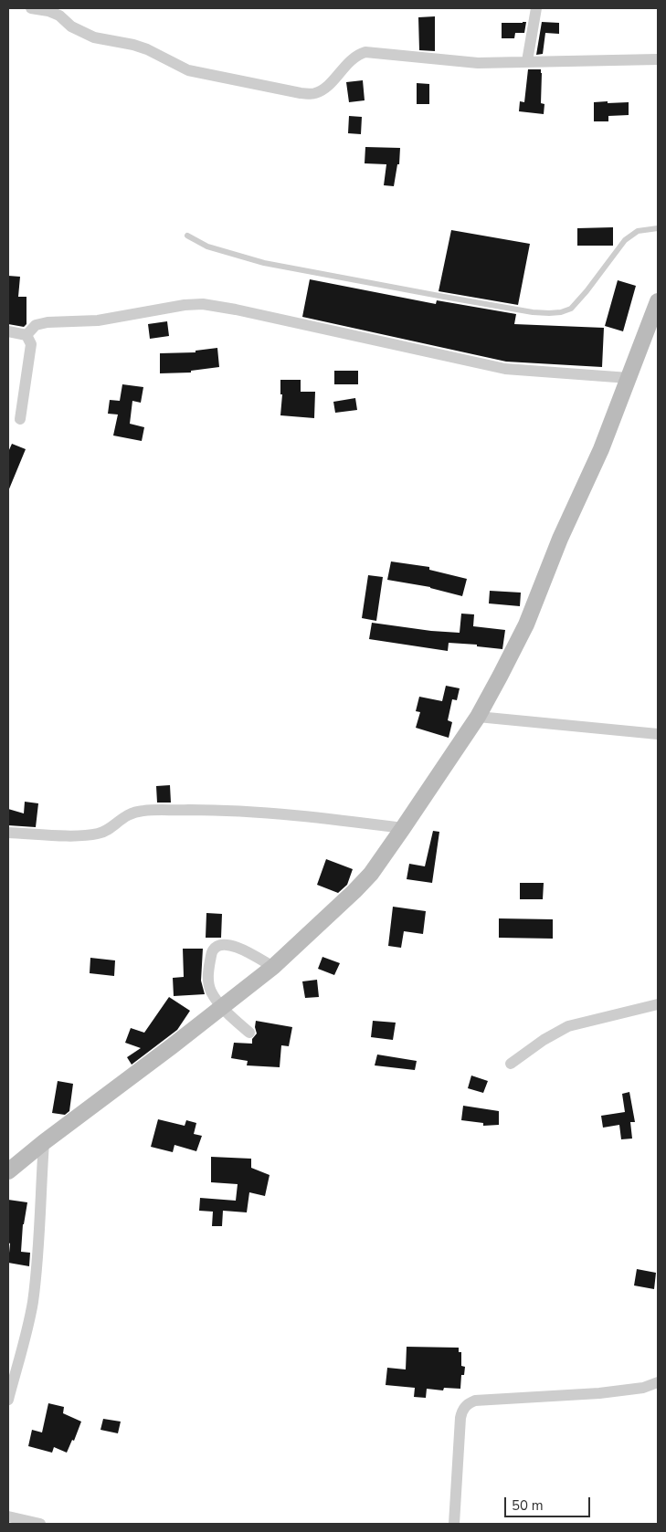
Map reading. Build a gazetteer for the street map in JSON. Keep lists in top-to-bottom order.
{
  "scale_bar": "50 m"
}
